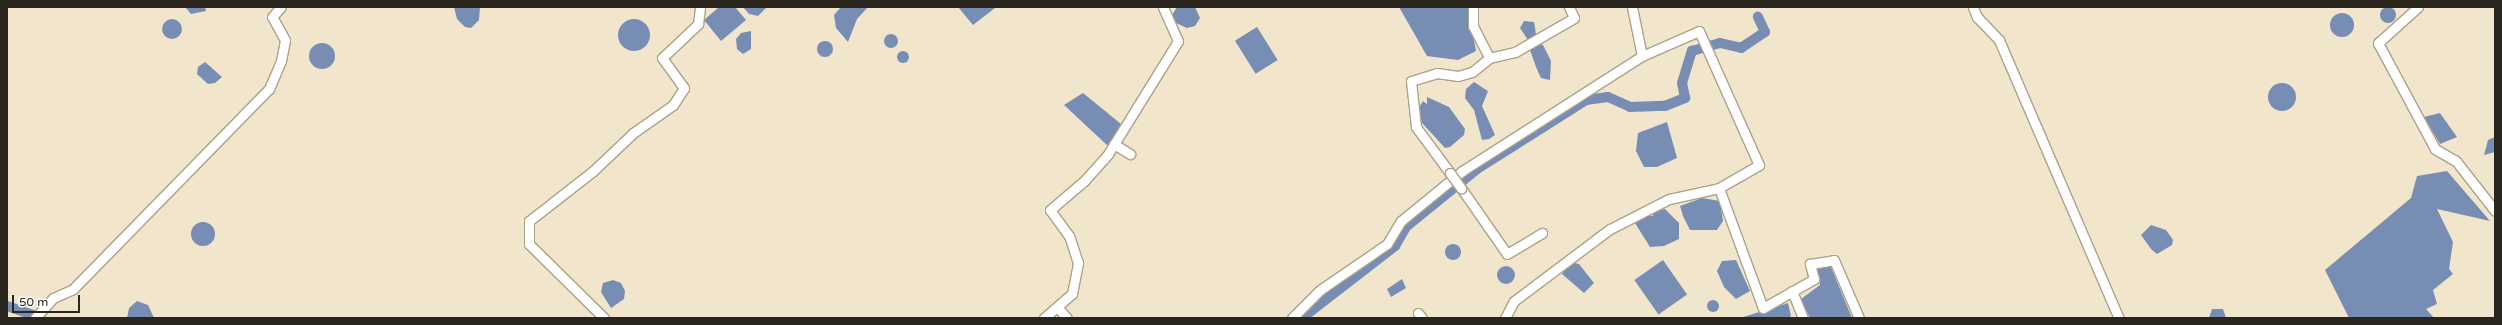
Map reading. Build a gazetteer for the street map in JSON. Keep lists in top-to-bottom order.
{
  "scale_bar": "50 m"
}
